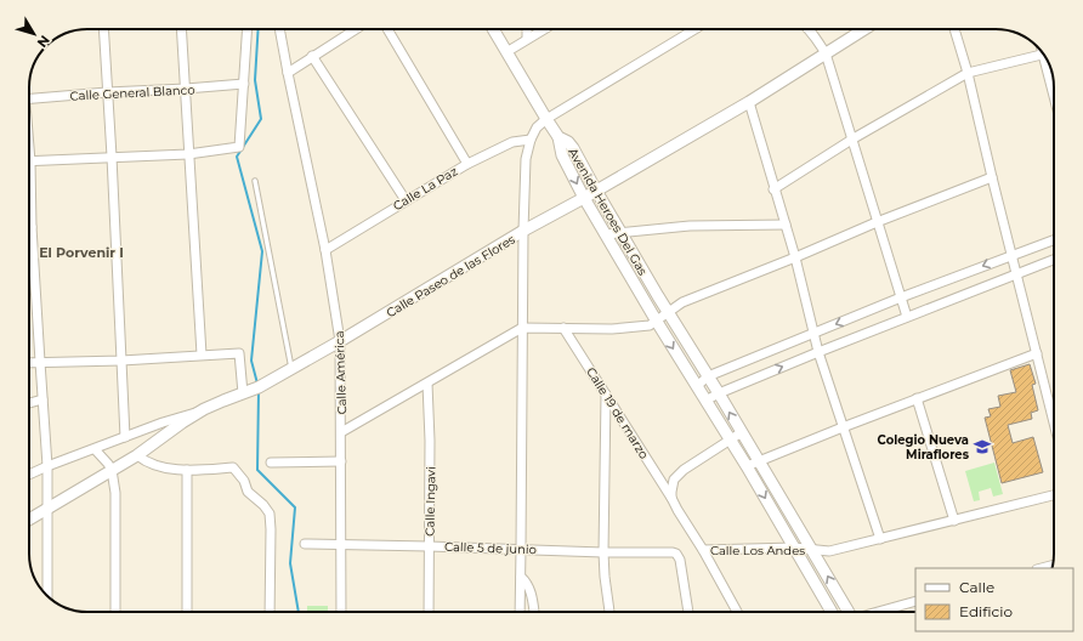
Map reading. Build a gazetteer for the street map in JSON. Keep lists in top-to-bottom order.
{
  "streets": {
    "street": [
      "Calle General Blanco",
      "Calle La Paz",
      "Avenida Heroes Del Gas",
      "Calle Paseo de las Flores",
      "Calle América",
      "Calle 19 de marzo",
      "Calle Ingavi",
      "Calle 5 de junio",
      "Calle Los Andes"
    ]
  },
  "crossings": [
    ["Calle La Paz", "Calle América"],
    ["Avenida Heroes Del Gas", "Calle Paseo de las Flores"],
    ["Avenida Heroes Del Gas", "Calle Los Andes"],
    ["Calle Paseo de las Flores", "Calle América"],
    ["Calle América", "Calle 5 de junio"],
    ["Calle 19 de marzo", "Calle Los Andes"],
    ["Calle Ingavi", "Calle 5 de junio"]
  ],
  "districts": ["El Porvenir I"],
  "places": {
    "school or university": ["Colegio Nueva Miraflores"]
  },
  "legend": ["Calle", "Edificio"],
  "north": "bottom right"
}
